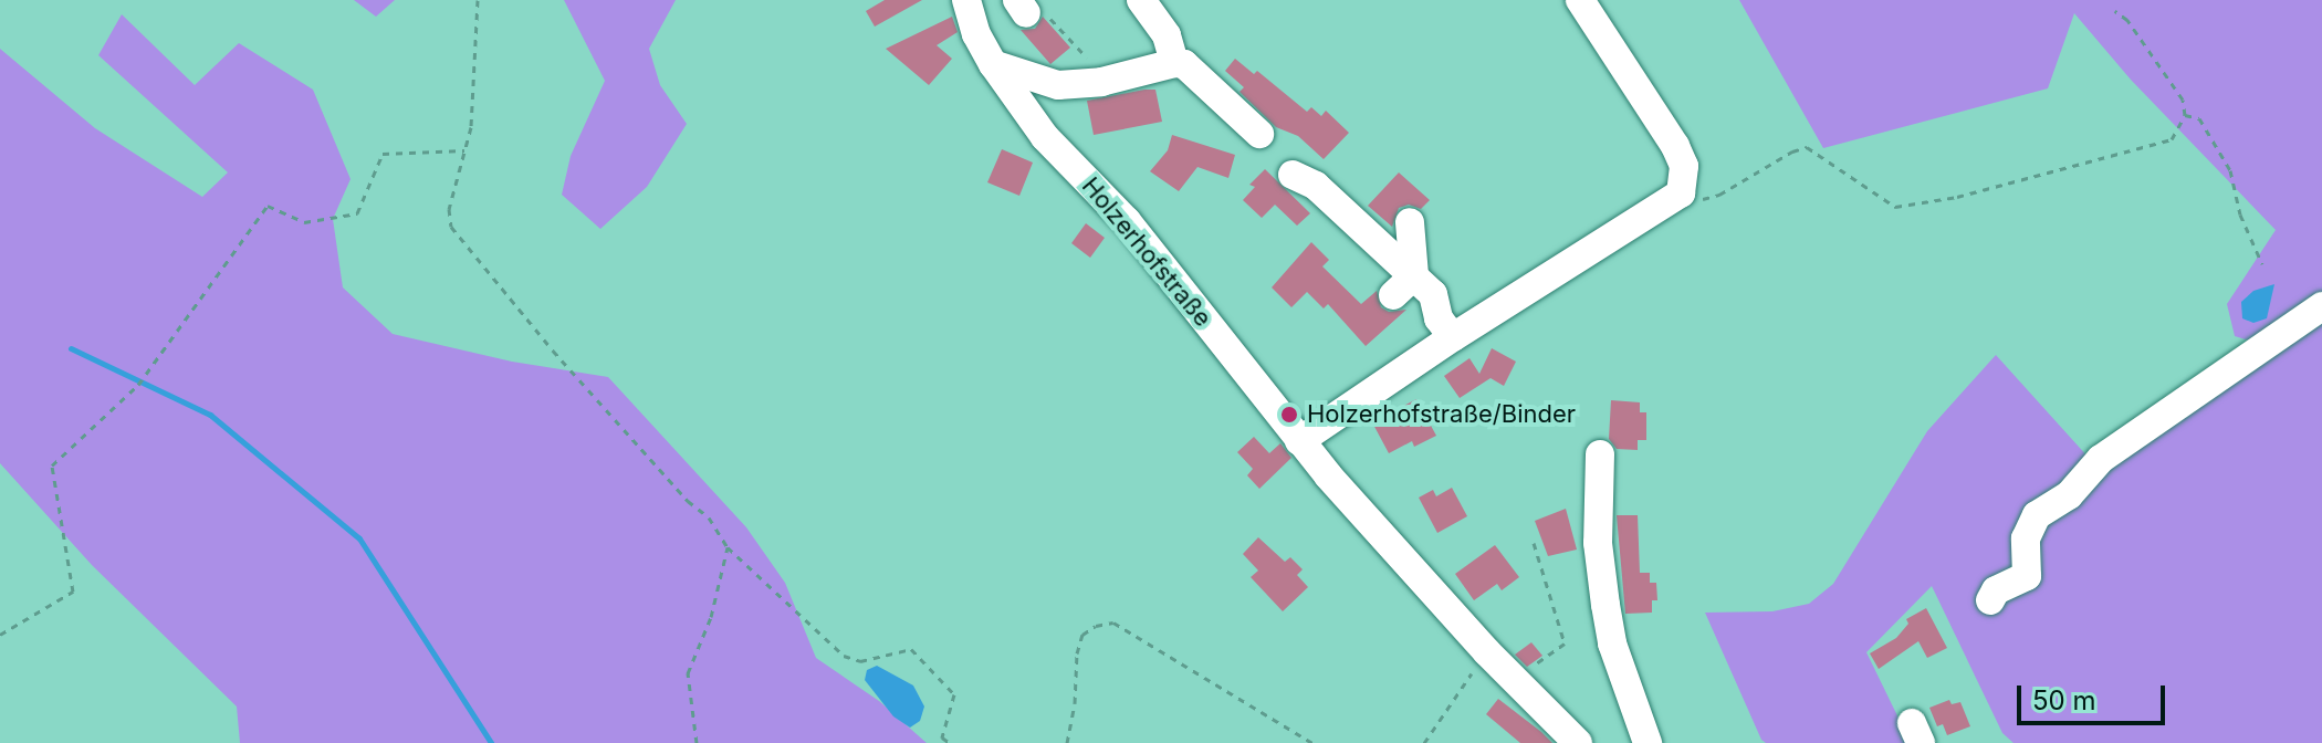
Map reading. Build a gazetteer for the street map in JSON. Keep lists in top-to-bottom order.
{
  "streets": {
    "street": ["Holzerhofstraße"]
  },
  "places": ["Holzerhofstraße/Binder"],
  "scale_bar": "50 m"
}
